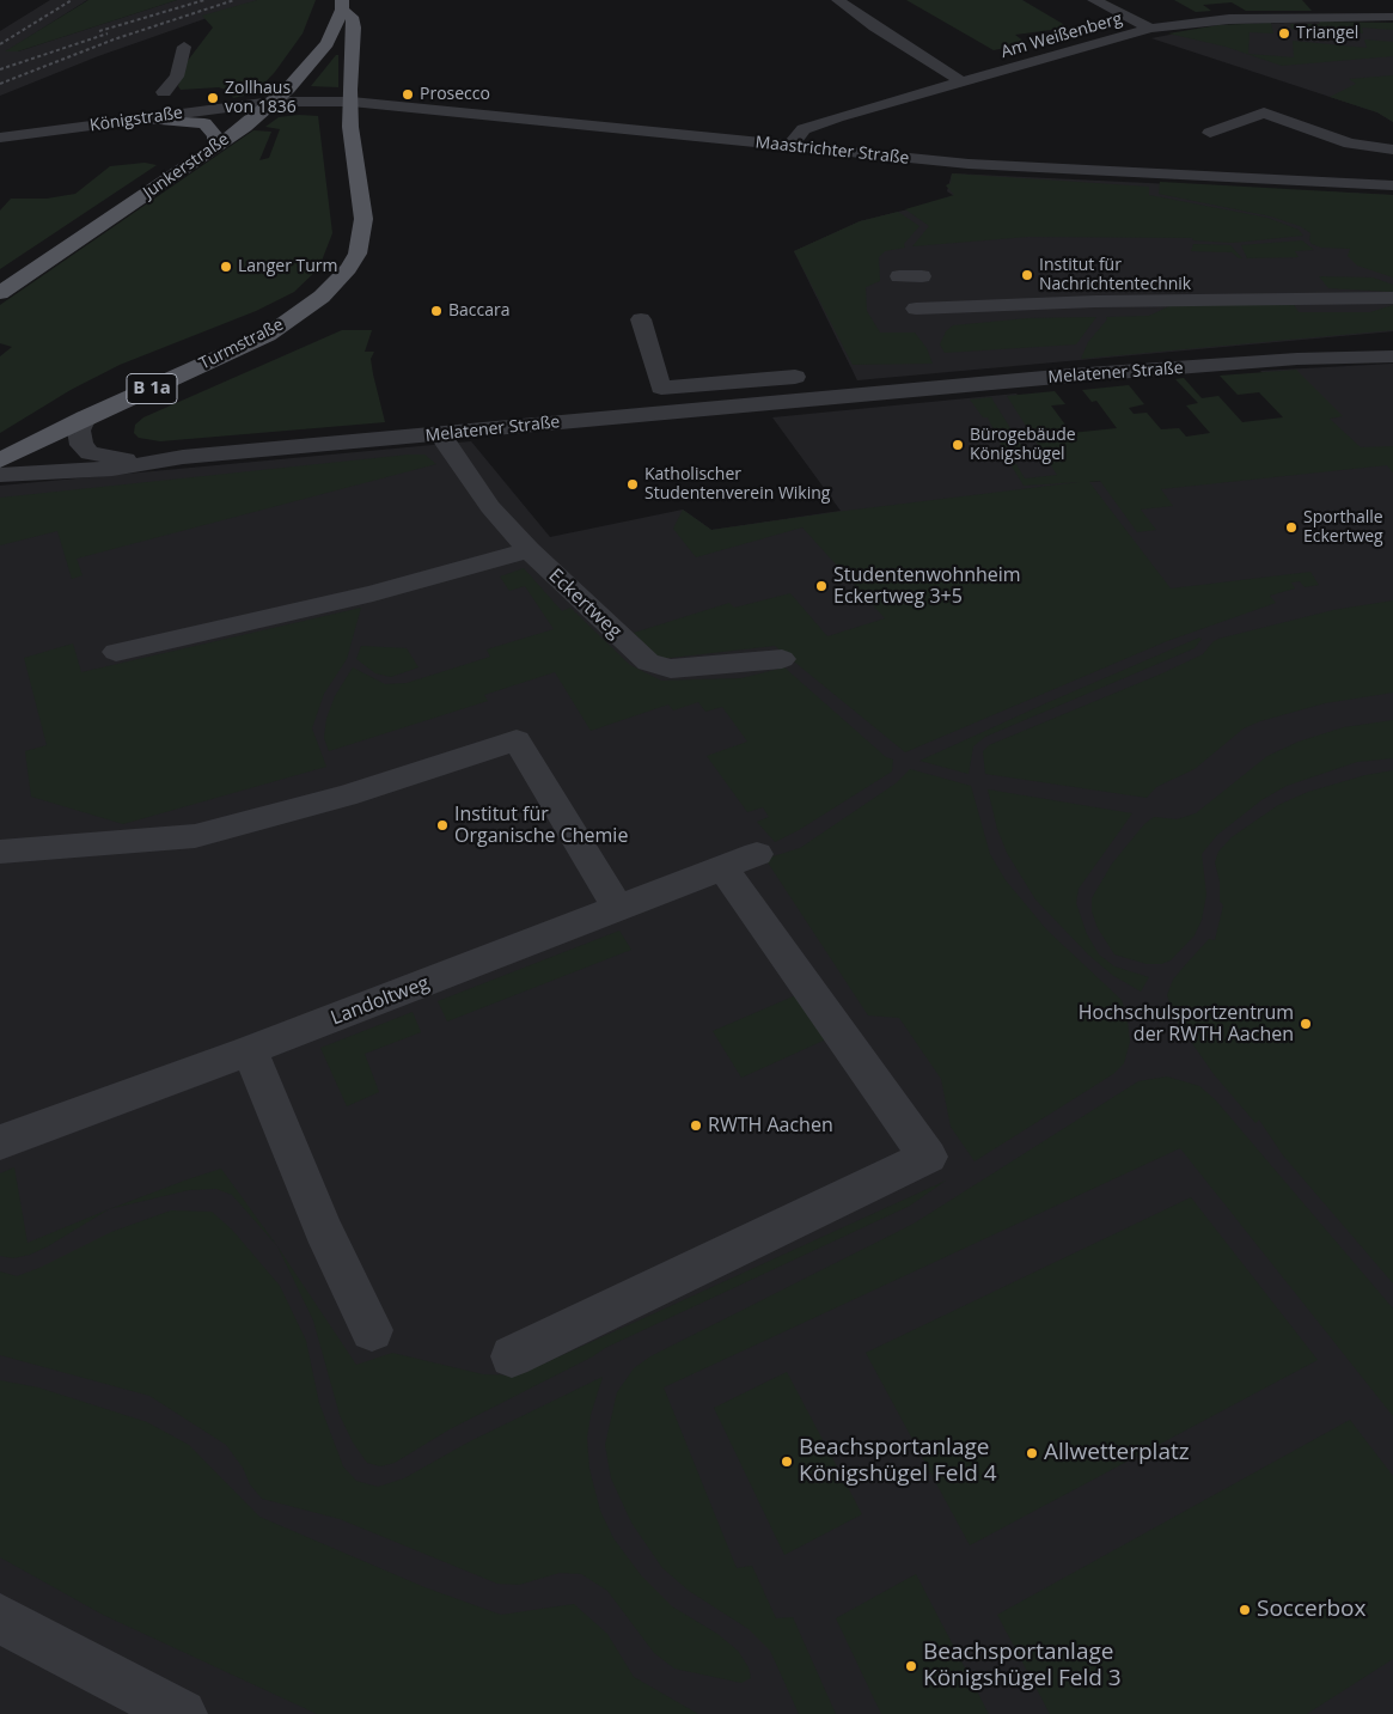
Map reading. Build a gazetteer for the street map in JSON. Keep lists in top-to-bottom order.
{
  "streets": {
    "main road": ["Junkerstraße", "Turmstraße", "B 1a"],
    "street": [
      "Am Weißenberg",
      "Königstraße",
      "Maastrichter Straße",
      "Melatener Straße",
      "Eckertweg",
      "Landoltweg"
    ]
  },
  "crossings": [
    ["Am Weißenberg", "Maastrichter Straße"],
    ["Königstraße", "Maastrichter Straße"],
    ["Königstraße", "Junkerstraße"],
    ["Maastrichter Straße", "Junkerstraße"],
    ["Maastrichter Straße", "Turmstraße"],
    ["Junkerstraße", "Turmstraße"],
    ["Turmstraße", "Melatener Straße"],
    ["Melatener Straße", "Eckertweg"]
  ],
  "places": [
    "Triangel",
    "Prosecco",
    "Zollhaus von 1836",
    "Langer Turm",
    "Institut für Nachrichtentechnik",
    "Baccara",
    "Bürogebäude Königshügel",
    "Katholischer Studentenverein Wiking",
    "Sporthalle Eckertweg",
    "Studentenwohnheim Eckertweg 3+5",
    "Institut für Organische Chemie",
    "Hochschulsportzentrum der RWTH Aachen",
    "RWTH Aachen",
    "Allwetterplatz",
    "Beachsportanlage Königshügel Feld 4",
    "Soccerbox",
    "Beachsportanlage Königshügel Feld 3"
  ]
}
